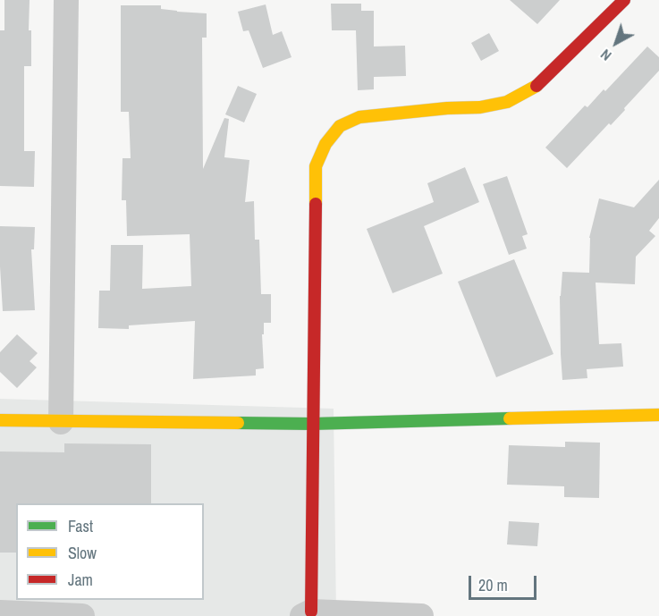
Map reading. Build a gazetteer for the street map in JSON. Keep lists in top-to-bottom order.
{
  "legend": ["Fast", "Slow", "Jam"],
  "scale_bar": "20 m",
  "north": "bottom left"
}
